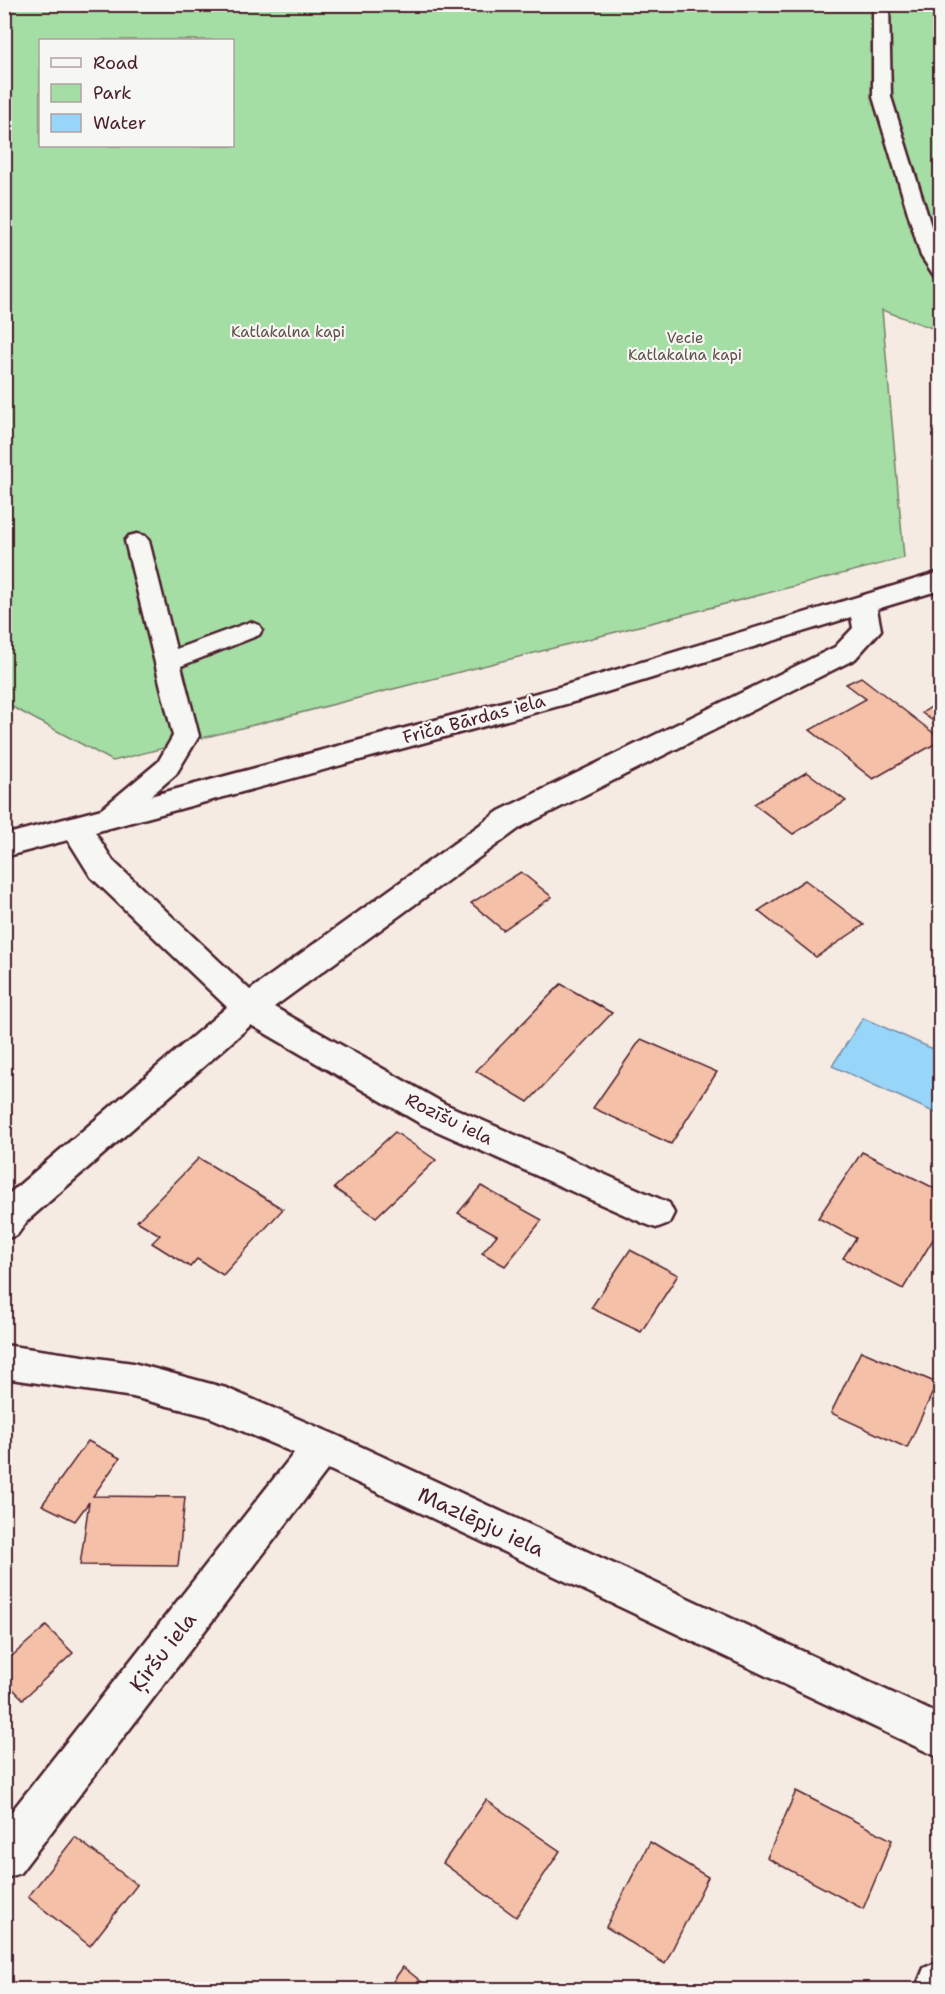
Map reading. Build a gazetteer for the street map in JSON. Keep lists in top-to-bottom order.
{
  "streets": {
    "street": [
      "Friča Bārdas iela",
      "Rozīšu iela",
      "Mazlēpju iela",
      "Ķiršu iela"
    ]
  },
  "crossings": [
    ["Friča Bārdas iela", "Rozīšu iela"],
    ["Mazlēpju iela", "Ķiršu iela"]
  ],
  "parks": ["Katlakalna kapi", "Vecie Katlakalna kapi"],
  "legend": ["Road", "Park", "Water"]
}
